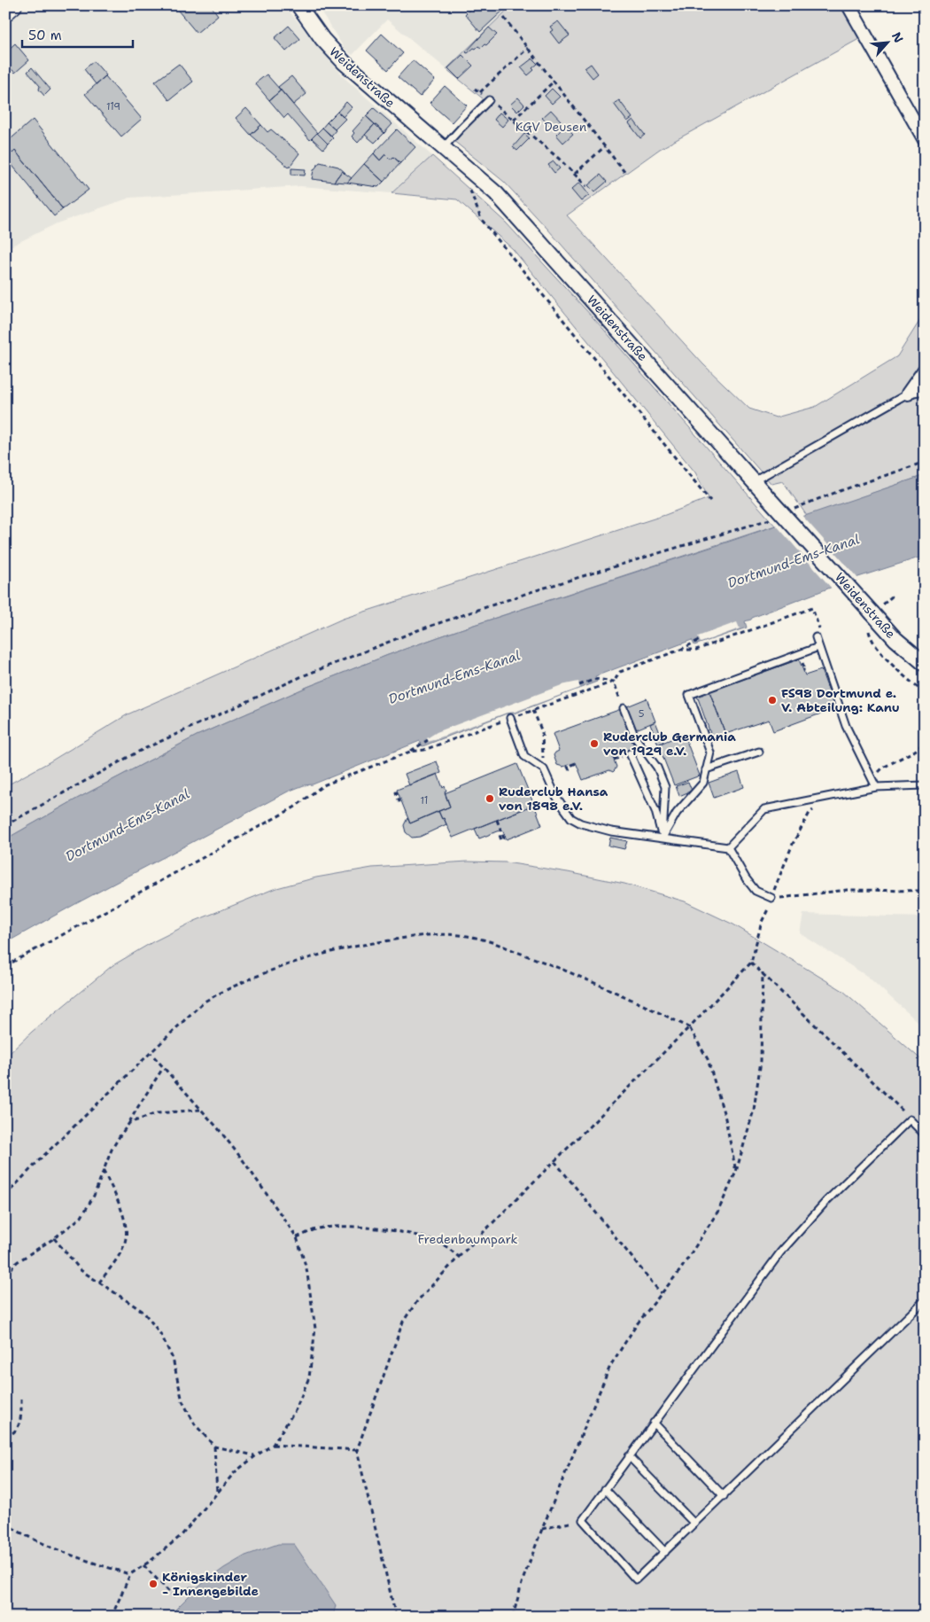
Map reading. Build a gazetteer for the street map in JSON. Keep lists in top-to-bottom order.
{
  "streets": {
    "street": ["Weidenstraße"]
  },
  "water": ["Dortmund-Ems-Kanal"],
  "parks": ["KGV Deusen", "Fredenbaumpark"],
  "places": [
    "FS98 Dortmund e. V. Abteilung: Kanu",
    "Ruderclub Germania von 1929 e.V.",
    "Ruderclub Hansa von 1898 e.V.",
    "Königskinder - Innengebilde"
  ],
  "house_numbers": ["119", "5", "11"],
  "scale_bar": "50 m",
  "north": "top right"
}
